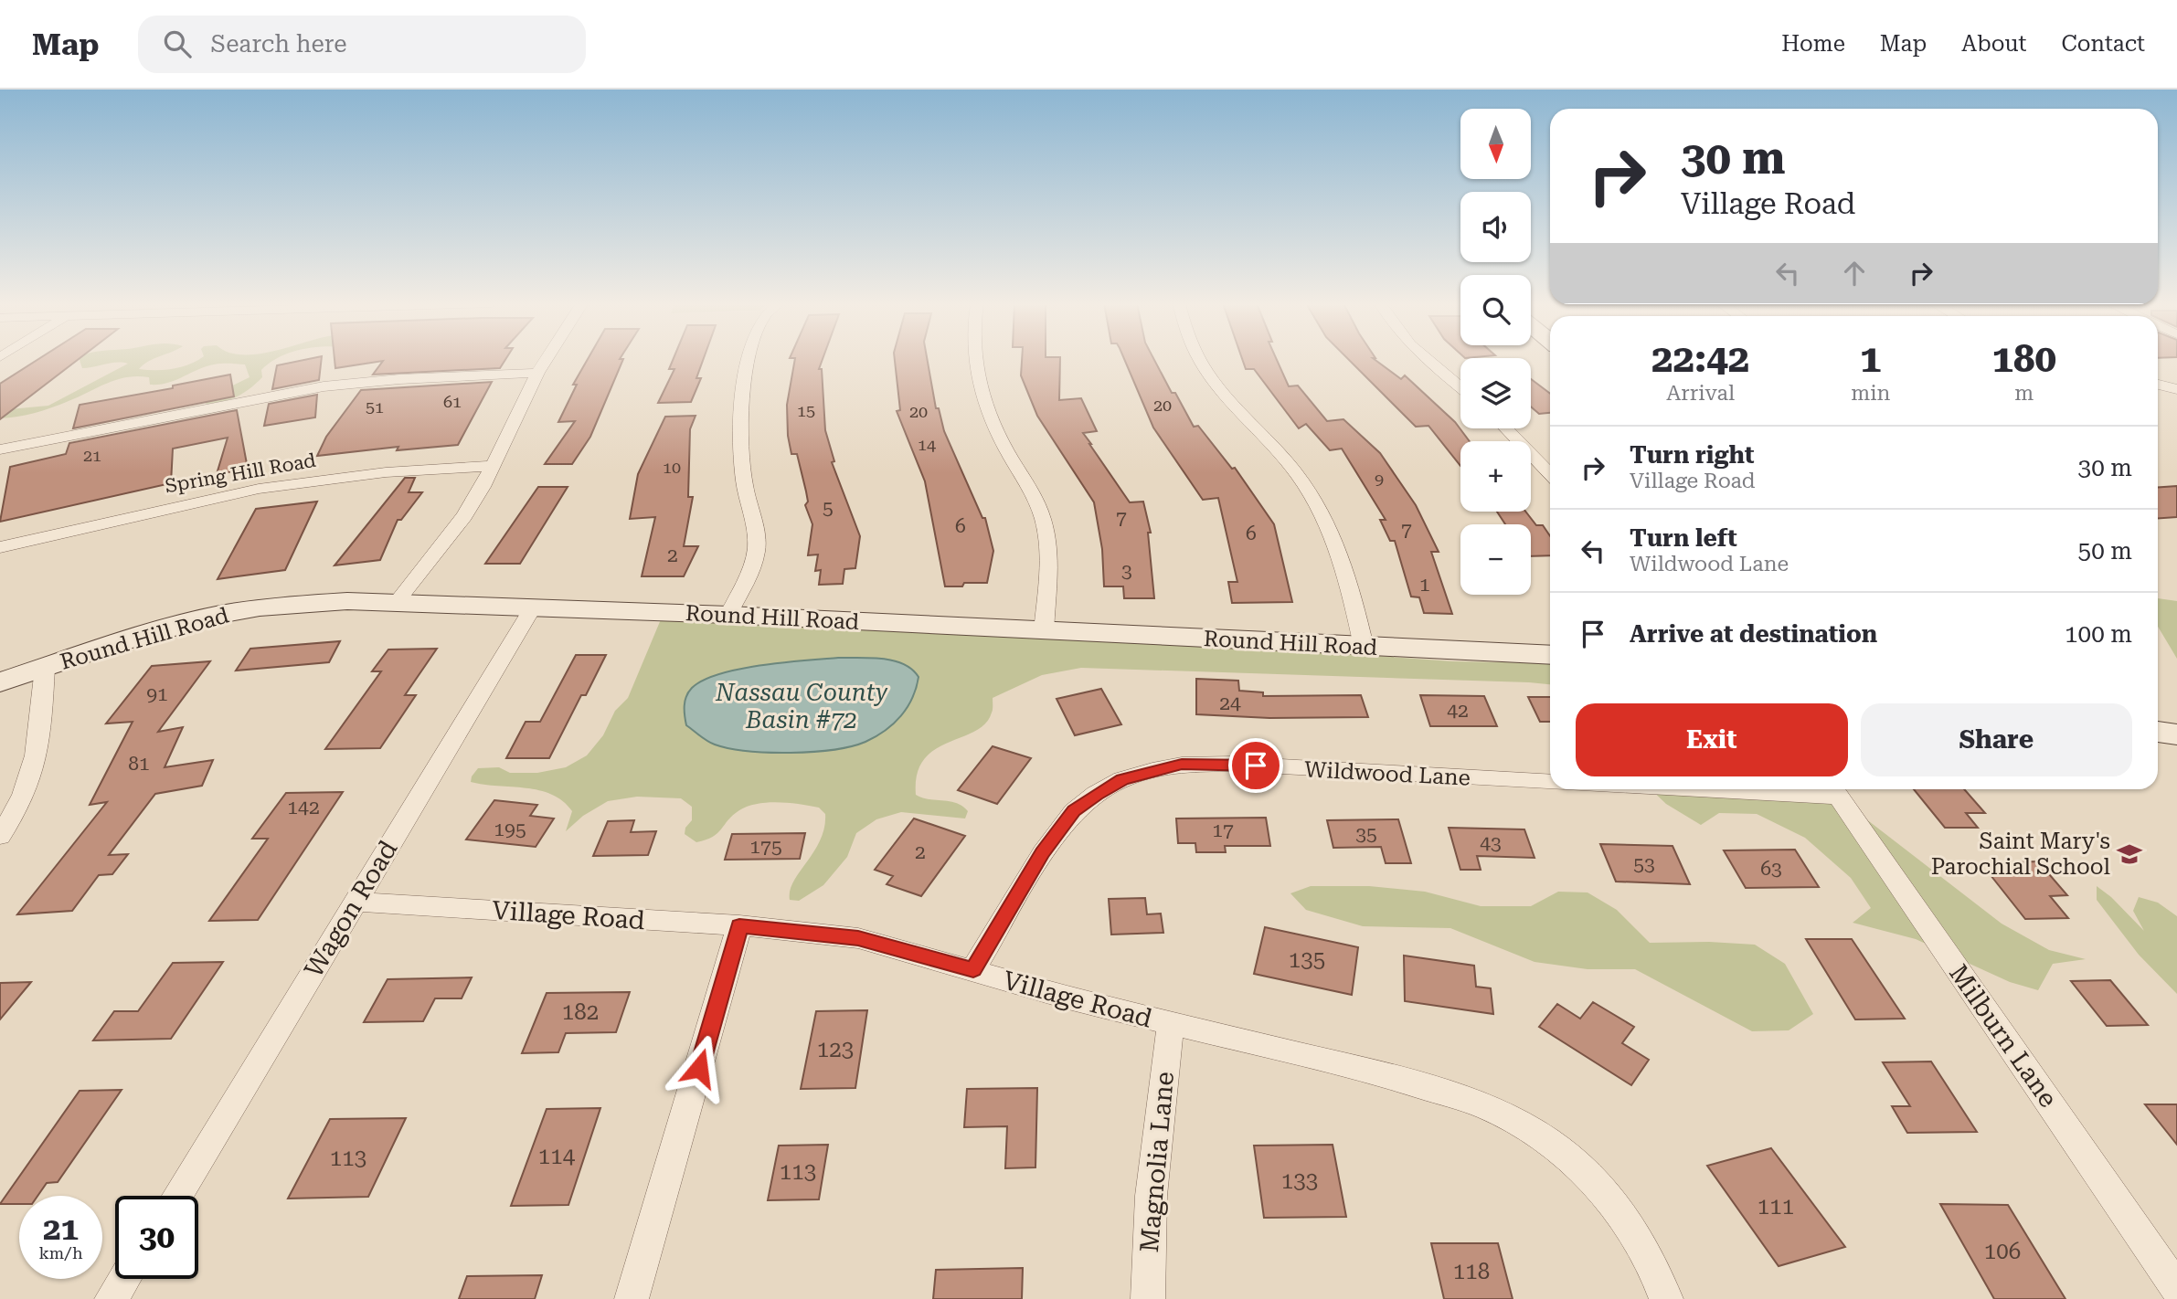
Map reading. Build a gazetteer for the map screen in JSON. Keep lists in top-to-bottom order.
{
  "streets": {
    "street": [
      "Spring Hill Road",
      "Round Hill Road",
      "Wildwood Lane",
      "Wagon Road",
      "Village Road",
      "Milburn Lane",
      "Magnolia Lane"
    ]
  },
  "crossings": [
    ["Round Hill Road", "Wagon Road"],
    ["Wildwood Lane", "Village Road"],
    ["Wagon Road", "Village Road"],
    ["Village Road", "Magnolia Lane"]
  ],
  "water": ["Nassau County Basin #72"],
  "places": {
    "school or university": ["Saint Mary's Parochial School"]
  },
  "house_numbers": [
    "61",
    "20",
    "51",
    "15",
    "20",
    "14",
    "21",
    "10",
    "9",
    "5",
    "7",
    "6",
    "7",
    "6",
    "2",
    "3",
    "1",
    "91",
    "24",
    "42",
    "81",
    "142",
    "195",
    "17",
    "35",
    "43",
    "175",
    "2",
    "53",
    "63",
    "135",
    "182",
    "123",
    "114",
    "113",
    "113",
    "133",
    "111",
    "106",
    "118"
  ],
  "north": "bottom",
  "page": {
    "header": "Map",
    "search": "Search here",
    "nav": [
      "Home",
      "Map",
      "About",
      "Contact"
    ],
    "map_buttons": ["+", "−"],
    "turn": ["30 m", "Village Road"],
    "eta": [
      "22:42",
      "Arrival",
      "1",
      "min",
      "180",
      "m"
    ],
    "list": [
      {
        "name": "Turn right",
        "note": "Village Road",
        "value": "30 m"
      },
      {
        "name": "Turn left",
        "note": "Wildwood Lane",
        "value": "50 m"
      },
      {
        "name": "Arrive at destination",
        "value": "100 m"
      }
    ],
    "buttons": ["Exit", "Share"],
    "speed": "21 km/h",
    "limit": "30"
  }
}
